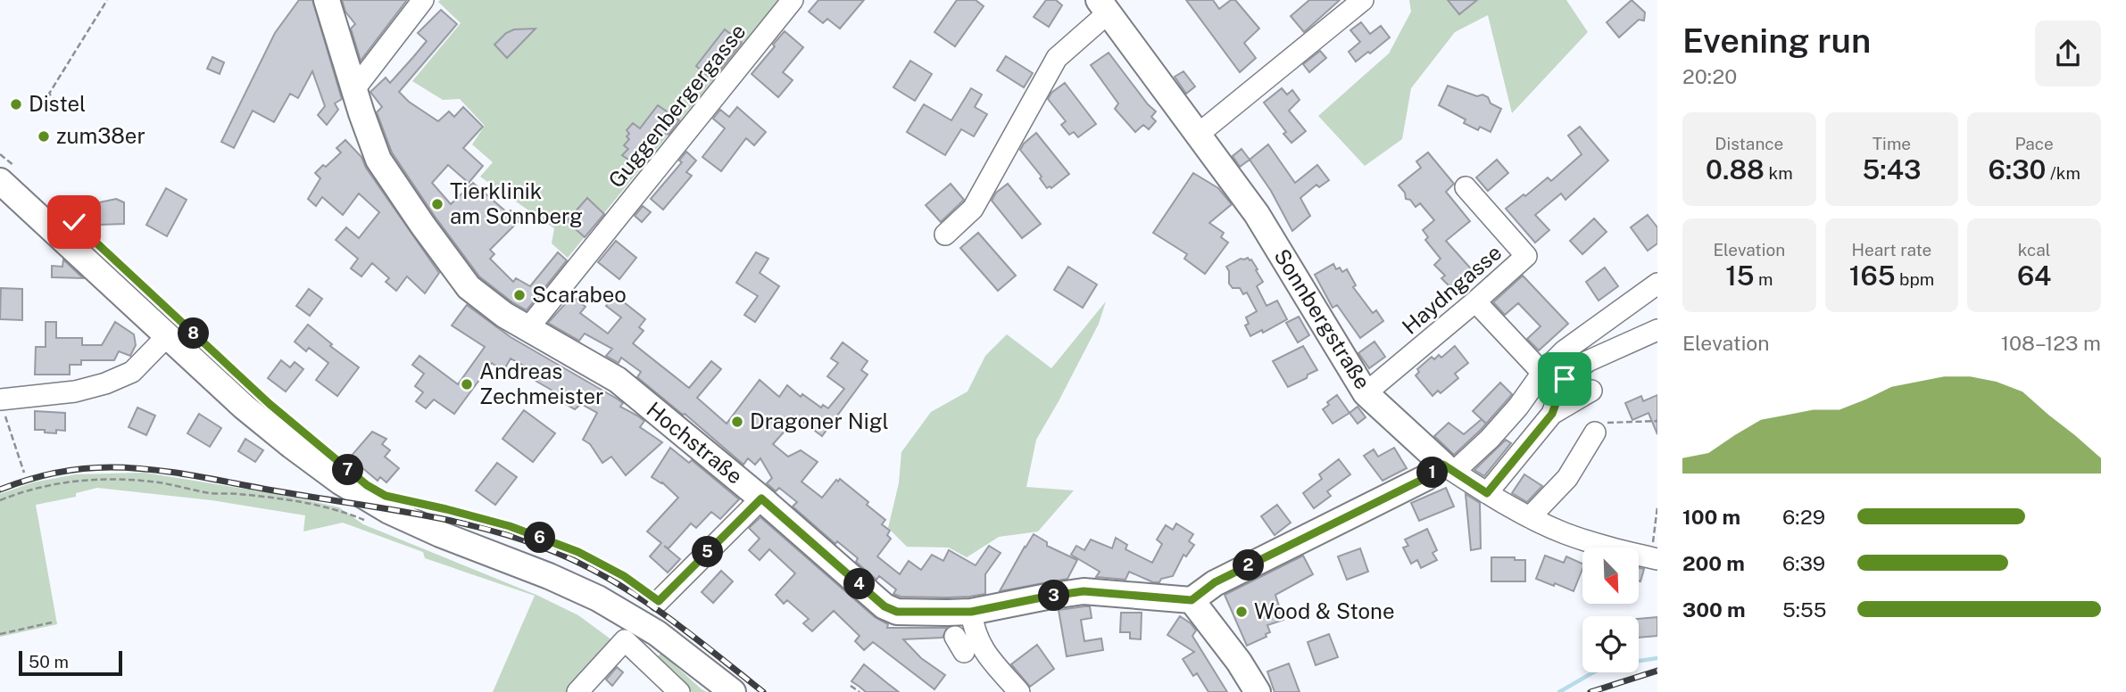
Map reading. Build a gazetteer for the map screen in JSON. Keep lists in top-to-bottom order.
{
  "streets": {
    "main road": ["Sonnbergstraße", "Hochstraße"],
    "street": ["Guggenbergergasse", "Haydngasse"]
  },
  "crossings": [
    ["Guggenbergergasse", "Hochstraße"],
    ["Haydngasse", "Sonnbergstraße"]
  ],
  "places": [
    "Distel",
    "zum38er",
    "Tierklinik am Sonnberg",
    "Scarabeo",
    "Andreas Zechmeister",
    "Dragoner Nigl",
    "Wood & Stone"
  ],
  "scale_bar": "50 m",
  "north": "bottom right",
  "page": {
    "heading": ["Evening run", "20:20"],
    "stats": [
      ["Distance", "0.88 km"],
      ["Time", "5:43"],
      ["Pace", "6:30 /km"],
      ["Elevation", "15 m"],
      ["Heart rate", "165 bpm"],
      ["kcal", "64"]
    ],
    "pins": [
      "8",
      "7",
      "1",
      "6",
      "5",
      "2",
      "4",
      "3"
    ],
    "chart": ["Elevation", "108–123 m"],
    "list": [
      {
        "name": "100 m",
        "note": "6:29"
      },
      {
        "name": "200 m",
        "note": "6:39"
      },
      {
        "name": "300 m",
        "note": "5:55"
      }
    ],
    "scale": "50 m"
  }
}
